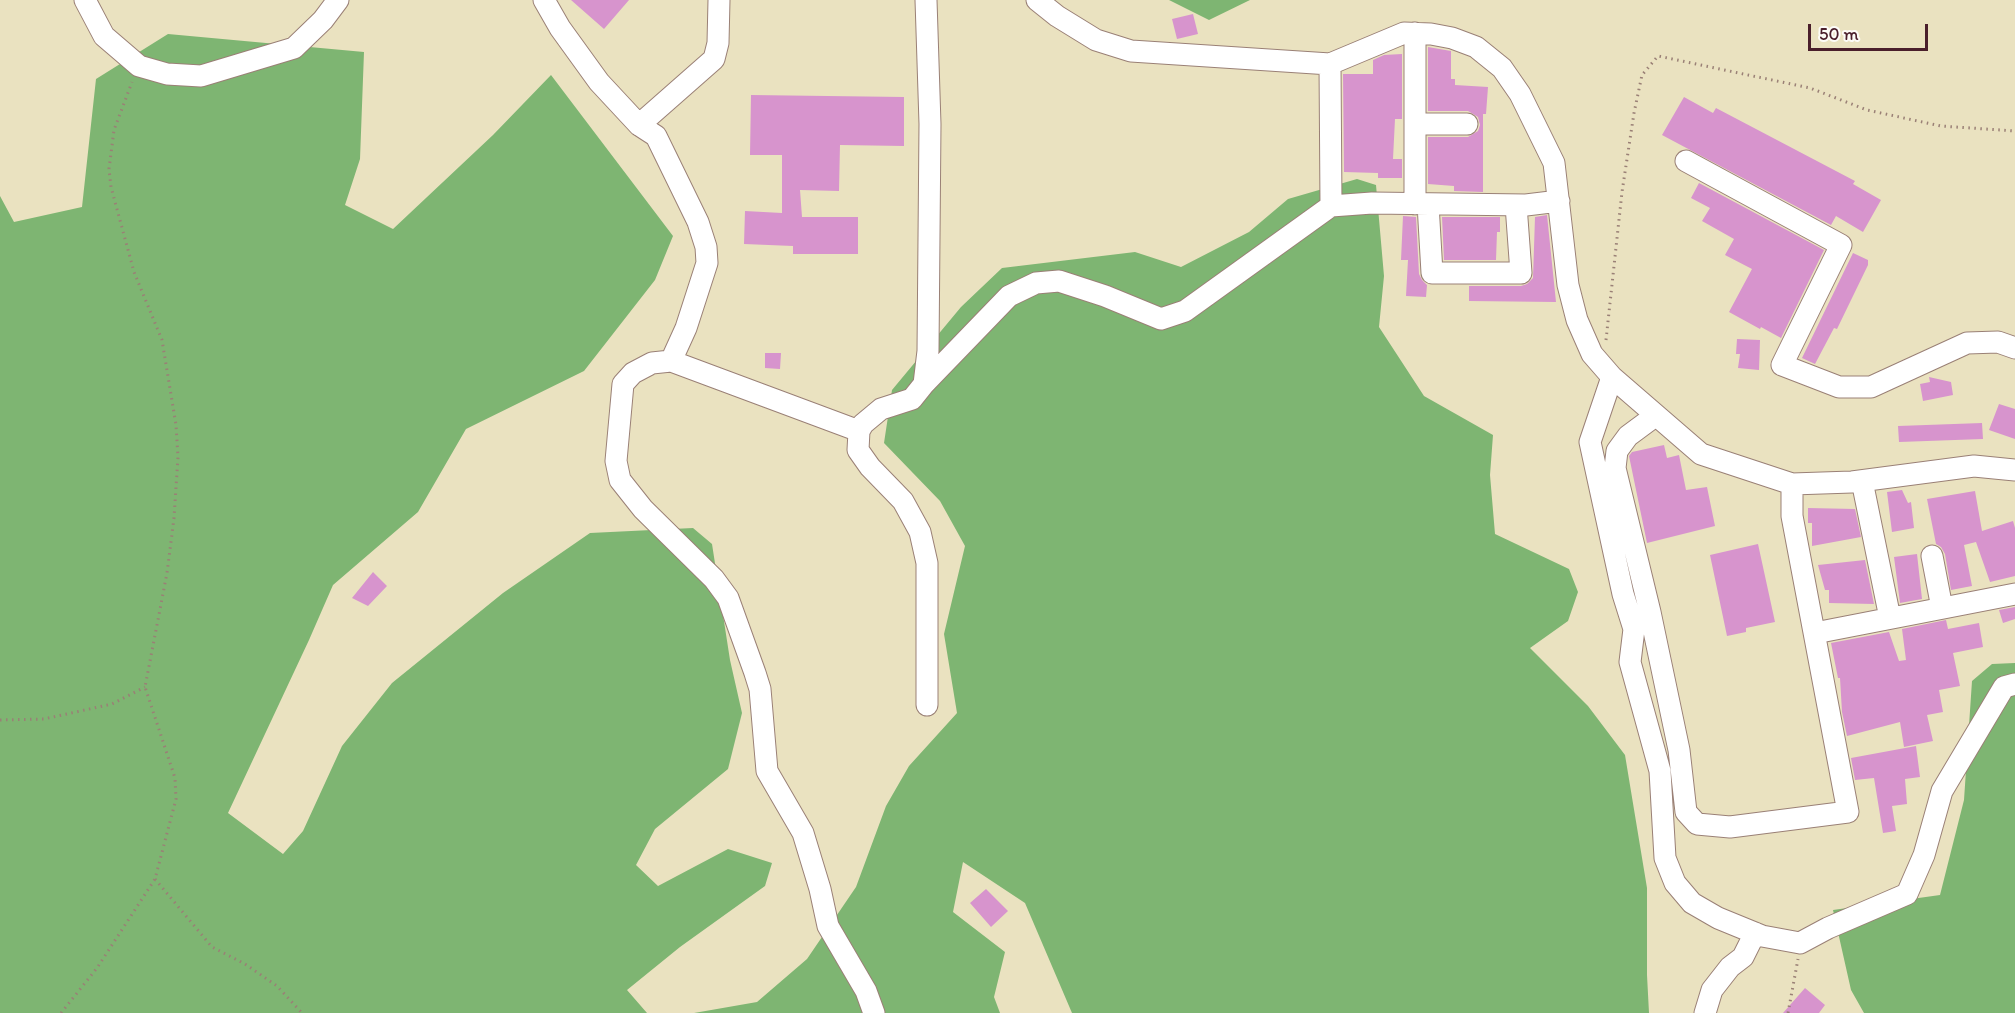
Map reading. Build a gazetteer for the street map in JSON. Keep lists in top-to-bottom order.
{
  "scale_bar": "50 m"
}
